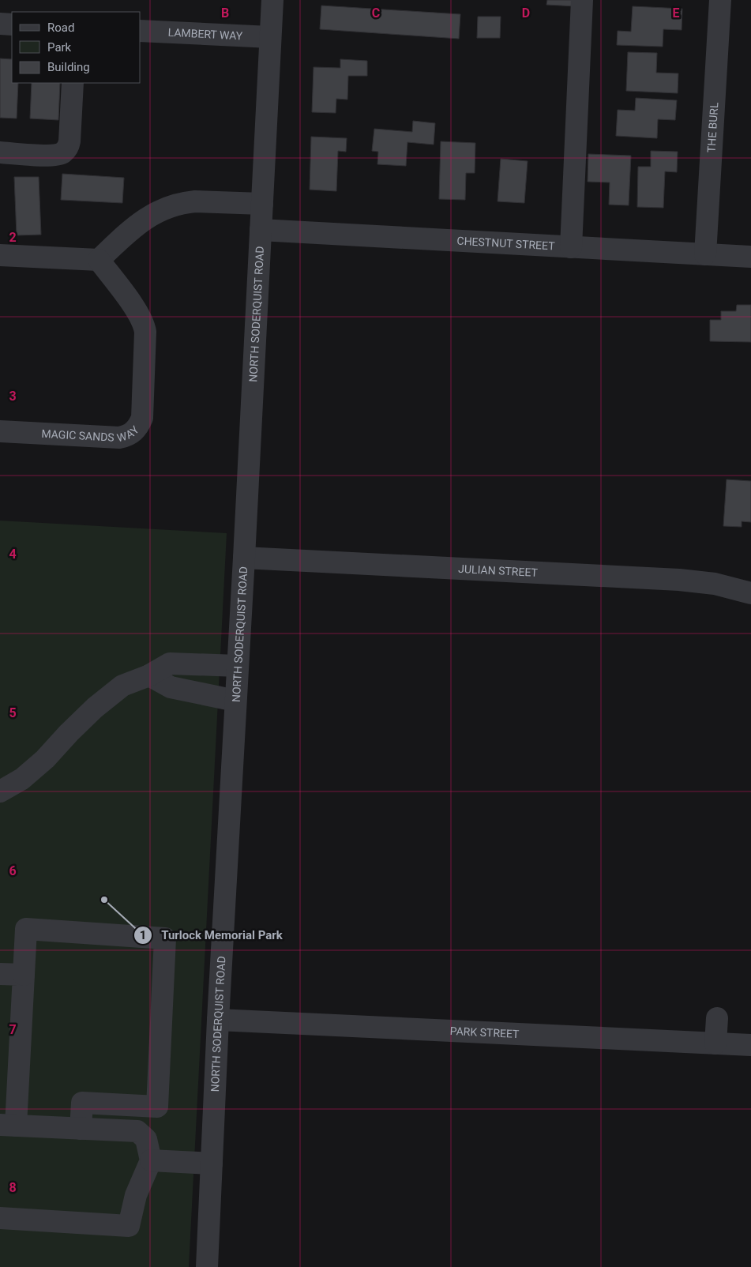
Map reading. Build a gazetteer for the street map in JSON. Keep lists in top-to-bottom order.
{
  "streets": {
    "street": [
      "LAMBERT WAY",
      "THE BURL",
      "CHESTNUT STREET",
      "NORTH SODERQUIST ROAD",
      "MAGIC SANDS WAY",
      "JULIAN STREET",
      "PARK STREET"
    ]
  },
  "crossings": [
    ["LAMBERT WAY", "NORTH SODERQUIST ROAD"],
    ["THE BURL", "CHESTNUT STREET"],
    ["CHESTNUT STREET", "NORTH SODERQUIST ROAD"],
    ["NORTH SODERQUIST ROAD", "JULIAN STREET"],
    ["NORTH SODERQUIST ROAD", "PARK STREET"]
  ],
  "places": ["Turlock Memorial Park"],
  "legend": ["Road", "Park", "Building"],
  "grid": {
    "columns": [
      "B",
      "C",
      "D",
      "E"
    ],
    "rows": [
      "2",
      "3",
      "4",
      "5",
      "6",
      "7",
      "8"
    ]
  }
}
